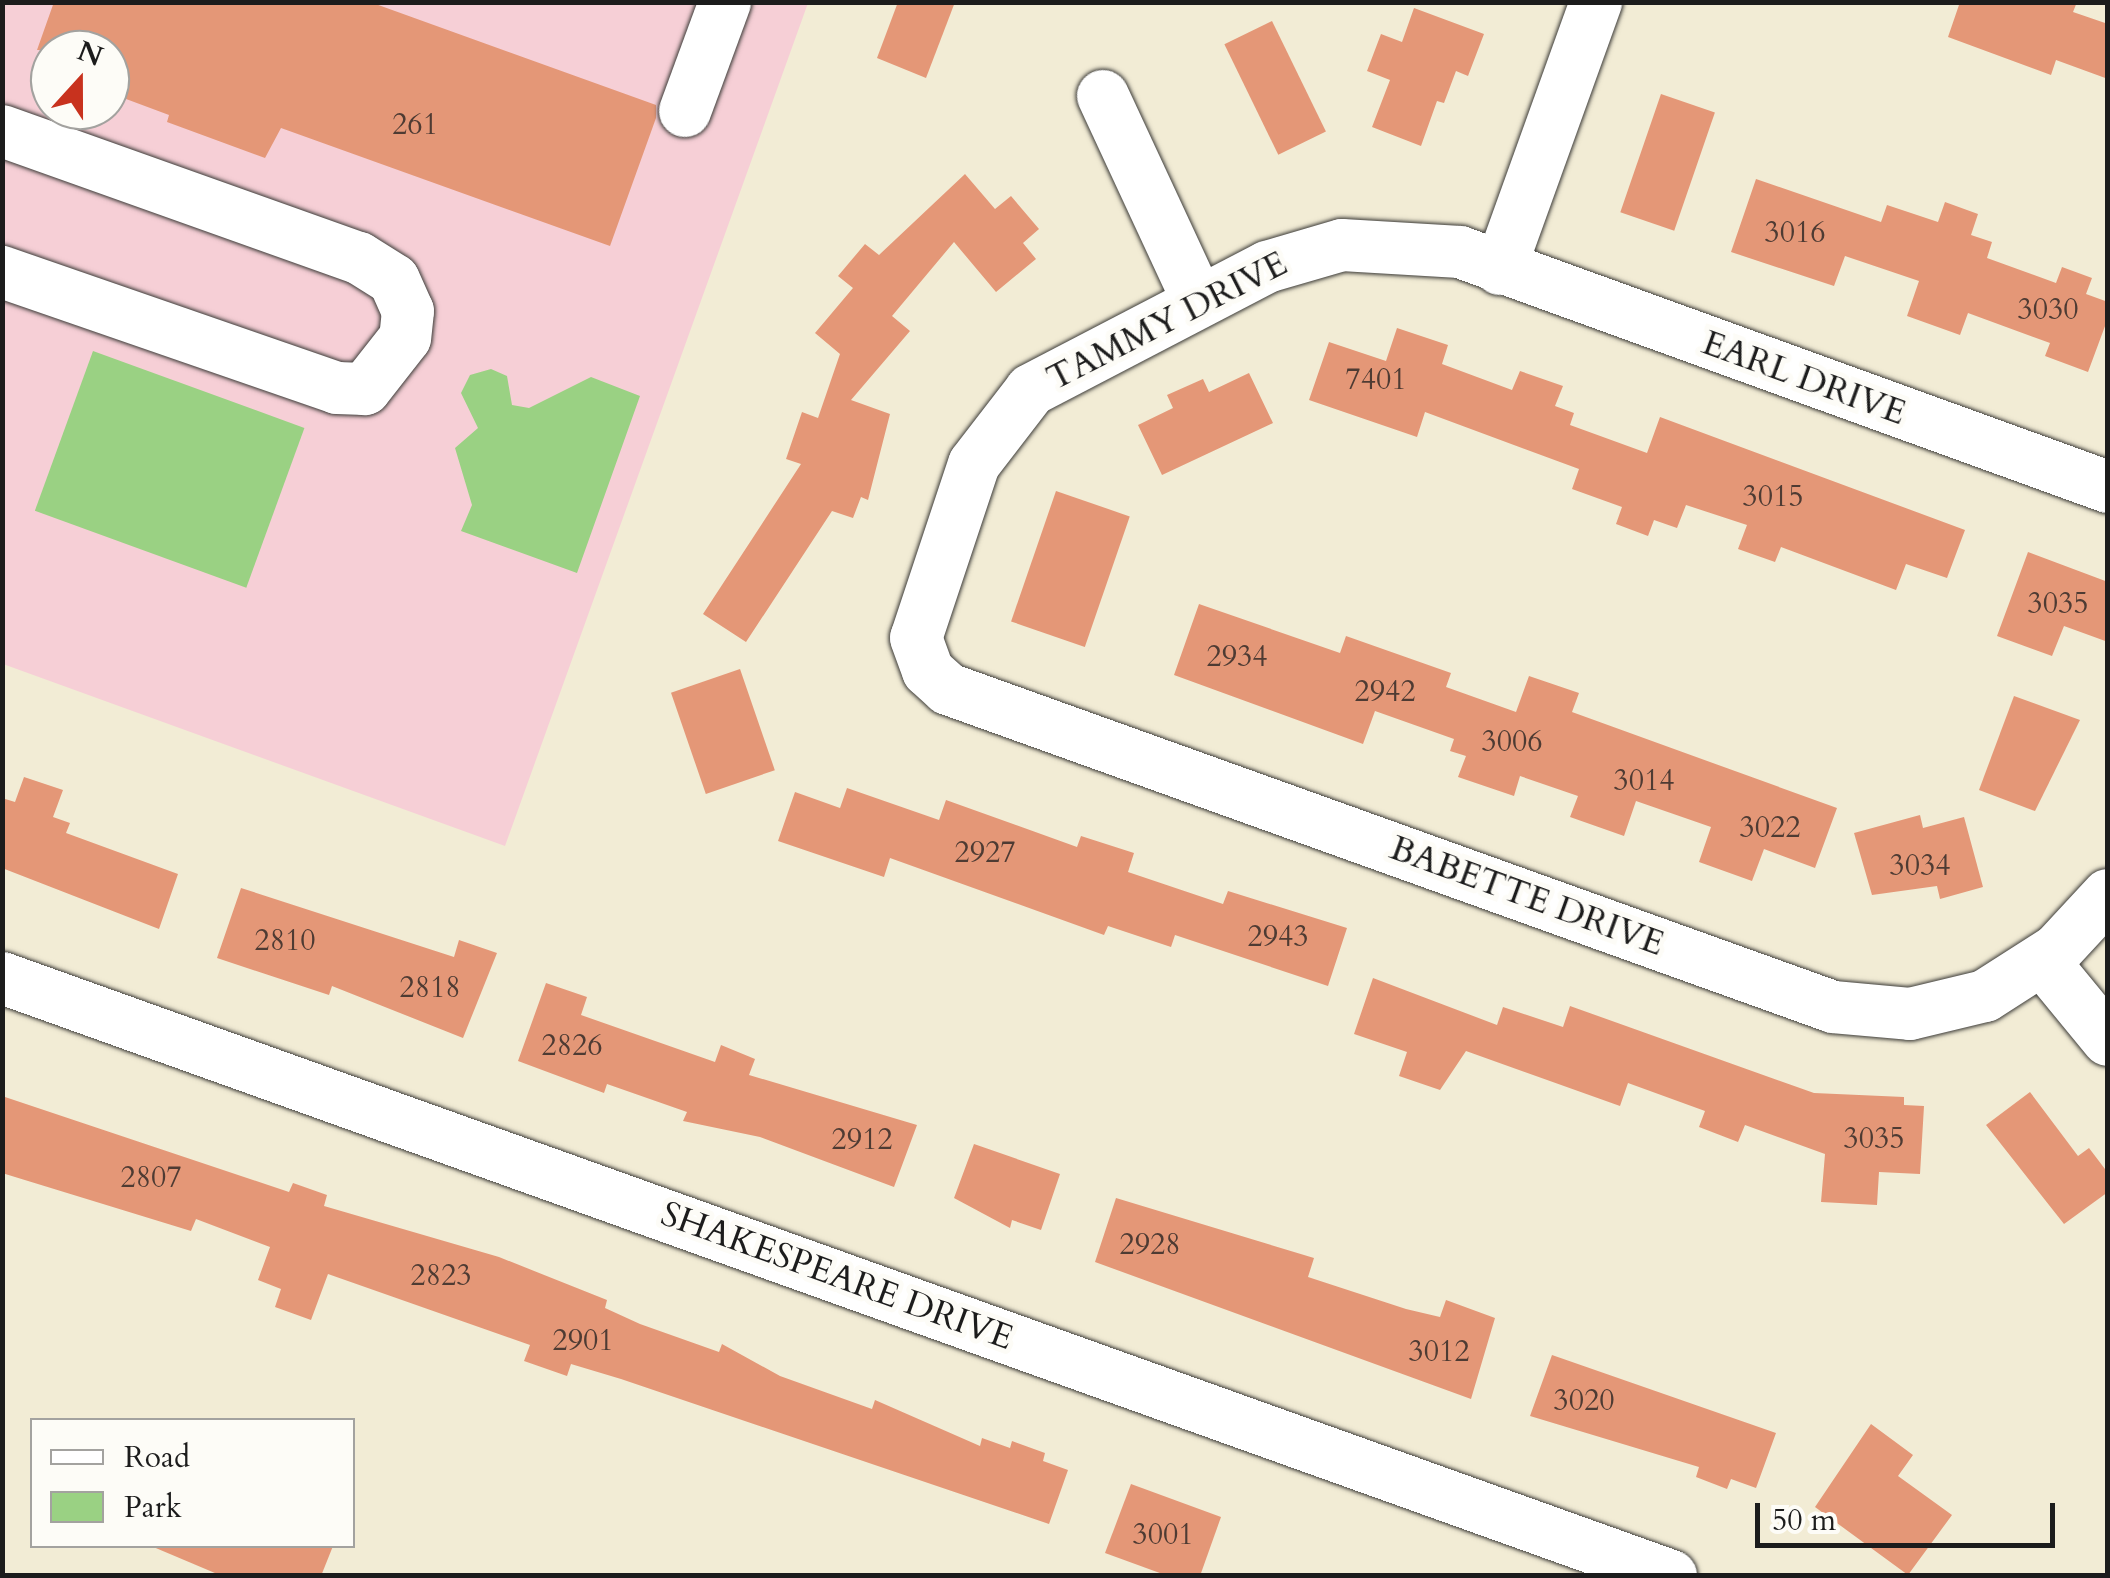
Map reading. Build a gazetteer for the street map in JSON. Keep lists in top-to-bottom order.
{
  "streets": {
    "street": [
      "TAMMY DRIVE",
      "EARL DRIVE",
      "BABETTE DRIVE",
      "SHAKESPEARE DRIVE"
    ]
  },
  "crossings": [
    ["TAMMY DRIVE", "EARL DRIVE"],
    ["TAMMY DRIVE", "BABETTE DRIVE"]
  ],
  "house_numbers": [
    "261",
    "3016",
    "3030",
    "7401",
    "3015",
    "3035",
    "2934",
    "2942",
    "3006",
    "3014",
    "3022",
    "2927",
    "3034",
    "2943",
    "2810",
    "2818",
    "2826",
    "3035",
    "2912",
    "2807",
    "2928",
    "2823",
    "2901",
    "3012",
    "3020",
    "3001"
  ],
  "legend": ["Road", "Park"],
  "scale_bar": "50 m",
  "north": "top"
}
